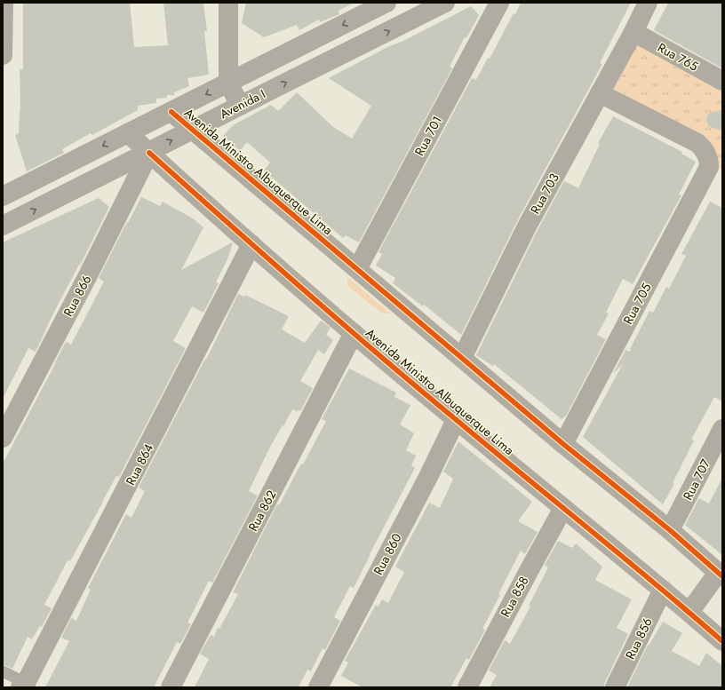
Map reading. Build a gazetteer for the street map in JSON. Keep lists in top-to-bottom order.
{
  "streets": {
    "street": [
      "Rua 765",
      "Avenida I",
      "Rua 701",
      "Avenida Ministro Albuquerque Lima",
      "Rua 703",
      "Rua 866",
      "Rua 705",
      "Rua 864",
      "Rua 707",
      "Rua 862",
      "Rua 860",
      "Rua 858",
      "Rua 856"
    ]
  },
  "crossings": [
    ["Rua 765", "Rua 703"],
    ["Avenida I", "Avenida Ministro Albuquerque Lima"],
    ["Avenida I", "Rua 866"],
    ["Rua 701", "Avenida Ministro Albuquerque Lima"],
    ["Avenida Ministro Albuquerque Lima", "Rua 703"],
    ["Avenida Ministro Albuquerque Lima", "Rua 866"],
    ["Avenida Ministro Albuquerque Lima", "Rua 705"],
    ["Avenida Ministro Albuquerque Lima", "Rua 864"],
    ["Avenida Ministro Albuquerque Lima", "Rua 707"],
    ["Avenida Ministro Albuquerque Lima", "Rua 862"],
    ["Avenida Ministro Albuquerque Lima", "Rua 860"],
    ["Avenida Ministro Albuquerque Lima", "Rua 858"],
    ["Avenida Ministro Albuquerque Lima", "Rua 856"],
    ["Rua 703", "Rua 705"]
  ]
}
